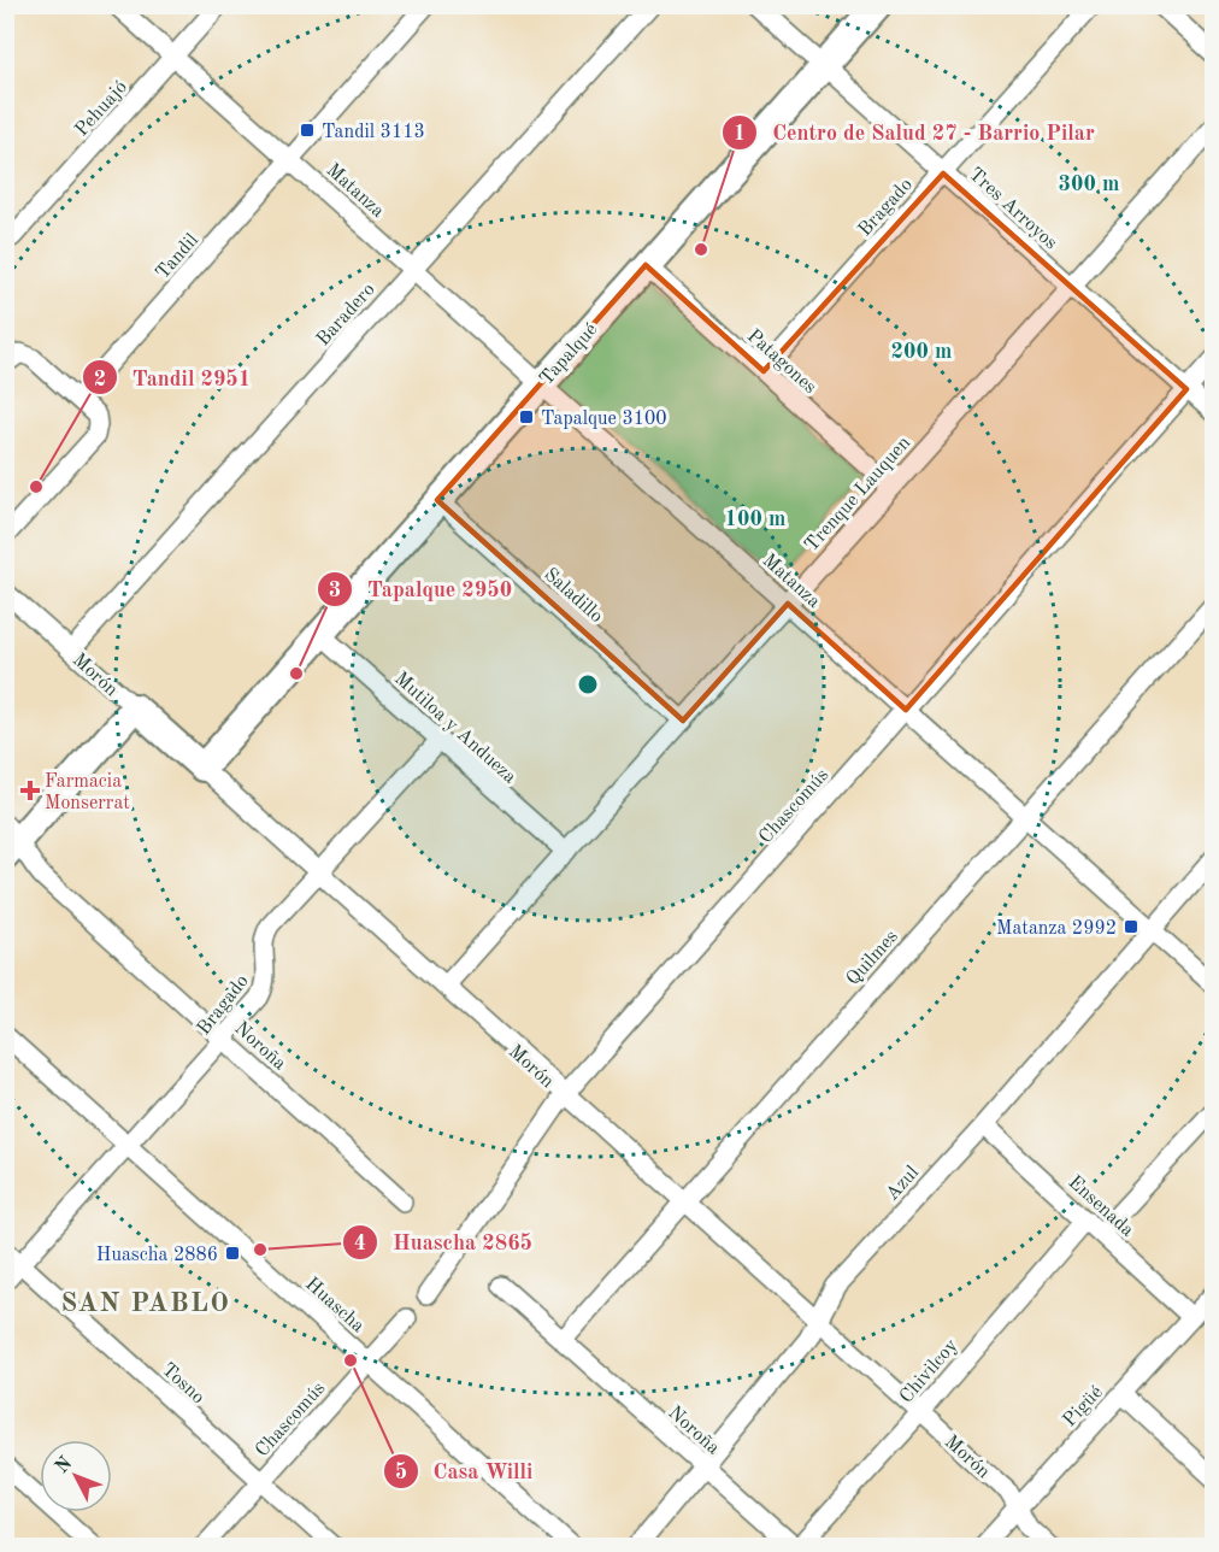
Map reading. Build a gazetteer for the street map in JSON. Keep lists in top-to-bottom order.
{
  "streets": {
    "main road": ["Tapalqué", "Morón"],
    "street": [
      "Pehuajó",
      "Matanza",
      "Bragado",
      "Tres Arroyos",
      "Tandil",
      "Baradero",
      "Patagones",
      "Trenque Lauquen",
      "Saladillo",
      "Mutiloa y Andueza",
      "Chascomús",
      "Quilmes",
      "Noroña",
      "Azul",
      "Ensenada",
      "Huascha",
      "Chivilcoy",
      "Tosno",
      "Pigüé"
    ]
  },
  "crossings": [
    ["Pehuajó", "Matanza"],
    ["Matanza", "Tandil"],
    ["Matanza", "Baradero"],
    ["Matanza", "Tapalqué"],
    ["Matanza", "Trenque Lauquen"],
    ["Matanza", "Chascomús"],
    ["Matanza", "Quilmes"],
    ["Matanza", "Azul"],
    ["Bragado", "Tres Arroyos"],
    ["Bragado", "Patagones"],
    ["Bragado", "Morón"],
    ["Bragado", "Mutiloa y Andueza"],
    ["Bragado", "Noroña"],
    ["Bragado", "Huascha"],
    ["Bragado", "Tosno"],
    ["Tres Arroyos", "Tapalqué"],
    ["Tres Arroyos", "Trenque Lauquen"],
    ["Tres Arroyos", "Chascomús"],
    ["Baradero", "Morón"],
    ["Tapalqué", "Patagones"],
    ["Tapalqué", "Saladillo"],
    ["Tapalqué", "Morón"],
    ["Tapalqué", "Mutiloa y Andueza"],
    ["Patagones", "Trenque Lauquen"],
    ["Trenque Lauquen", "Saladillo"],
    ["Trenque Lauquen", "Morón"],
    ["Trenque Lauquen", "Mutiloa y Andueza"],
    ["Morón", "Chascomús"],
    ["Morón", "Quilmes"],
    ["Morón", "Azul"],
    ["Morón", "Chivilcoy"],
    ["Morón", "Pigüé"],
    ["Chascomús", "Huascha"],
    ["Chascomús", "Tosno"],
    ["Quilmes", "Noroña"],
    ["Noroña", "Azul"],
    ["Noroña", "Chivilcoy"],
    ["Azul", "Ensenada"],
    ["Ensenada", "Chivilcoy"],
    ["Ensenada", "Pigüé"]
  ],
  "districts": ["SAN PABLO"],
  "places": {
    "transit": [
      "Tandil 3113",
      "Tapalque 3100",
      "Matanza 2992",
      "Huascha 2886"
    ],
    "other": [
      "Centro de Salud 27 - Barrio Pilar",
      "Tandil 2951",
      "Tapalque 2950",
      "Huascha 2865",
      "Casa Willi"
    ],
    "health": ["Farmacia Monserrat"]
  },
  "north": "top left",
  "rings": ["300 m", "200 m", "100 m"]
}
